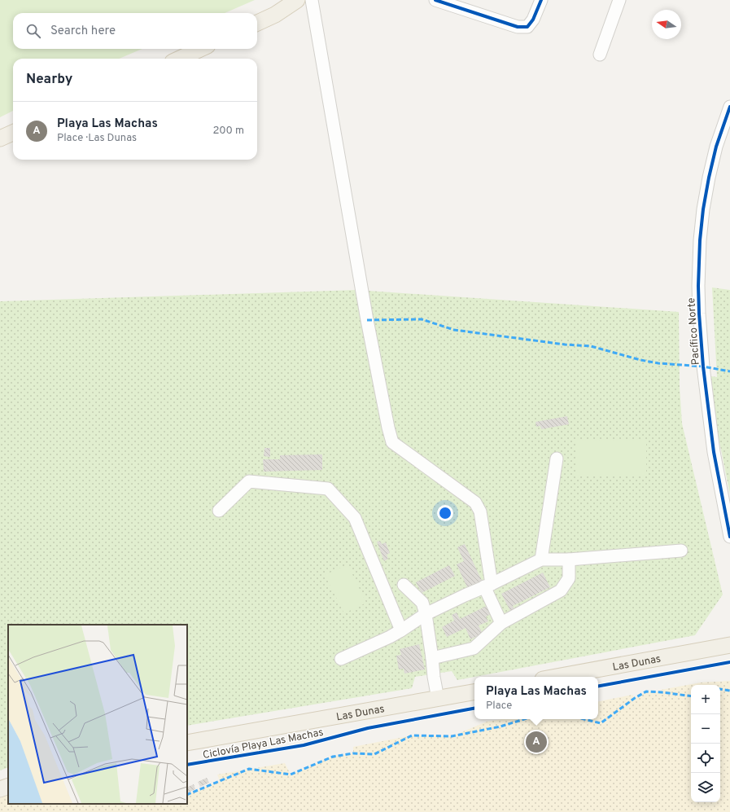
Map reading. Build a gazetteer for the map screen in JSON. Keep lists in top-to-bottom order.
{
  "streets": {
    "main road": ["Las Dunas"],
    "street": ["Pacífico Norte"],
    "cycle path": ["Ciclovía Playa Las Machas"]
  },
  "north": "left",
  "page": {
    "search": "Search here",
    "heading": "Nearby",
    "list": [
      {
        "mark": "A",
        "name": "Playa Las Machas",
        "note": "Place · Las Dunas",
        "value": "200 m"
      }
    ],
    "popup": ["Playa Las Machas", "Place"],
    "map_buttons": ["+", "−"],
    "pins": "A"
  }
}
